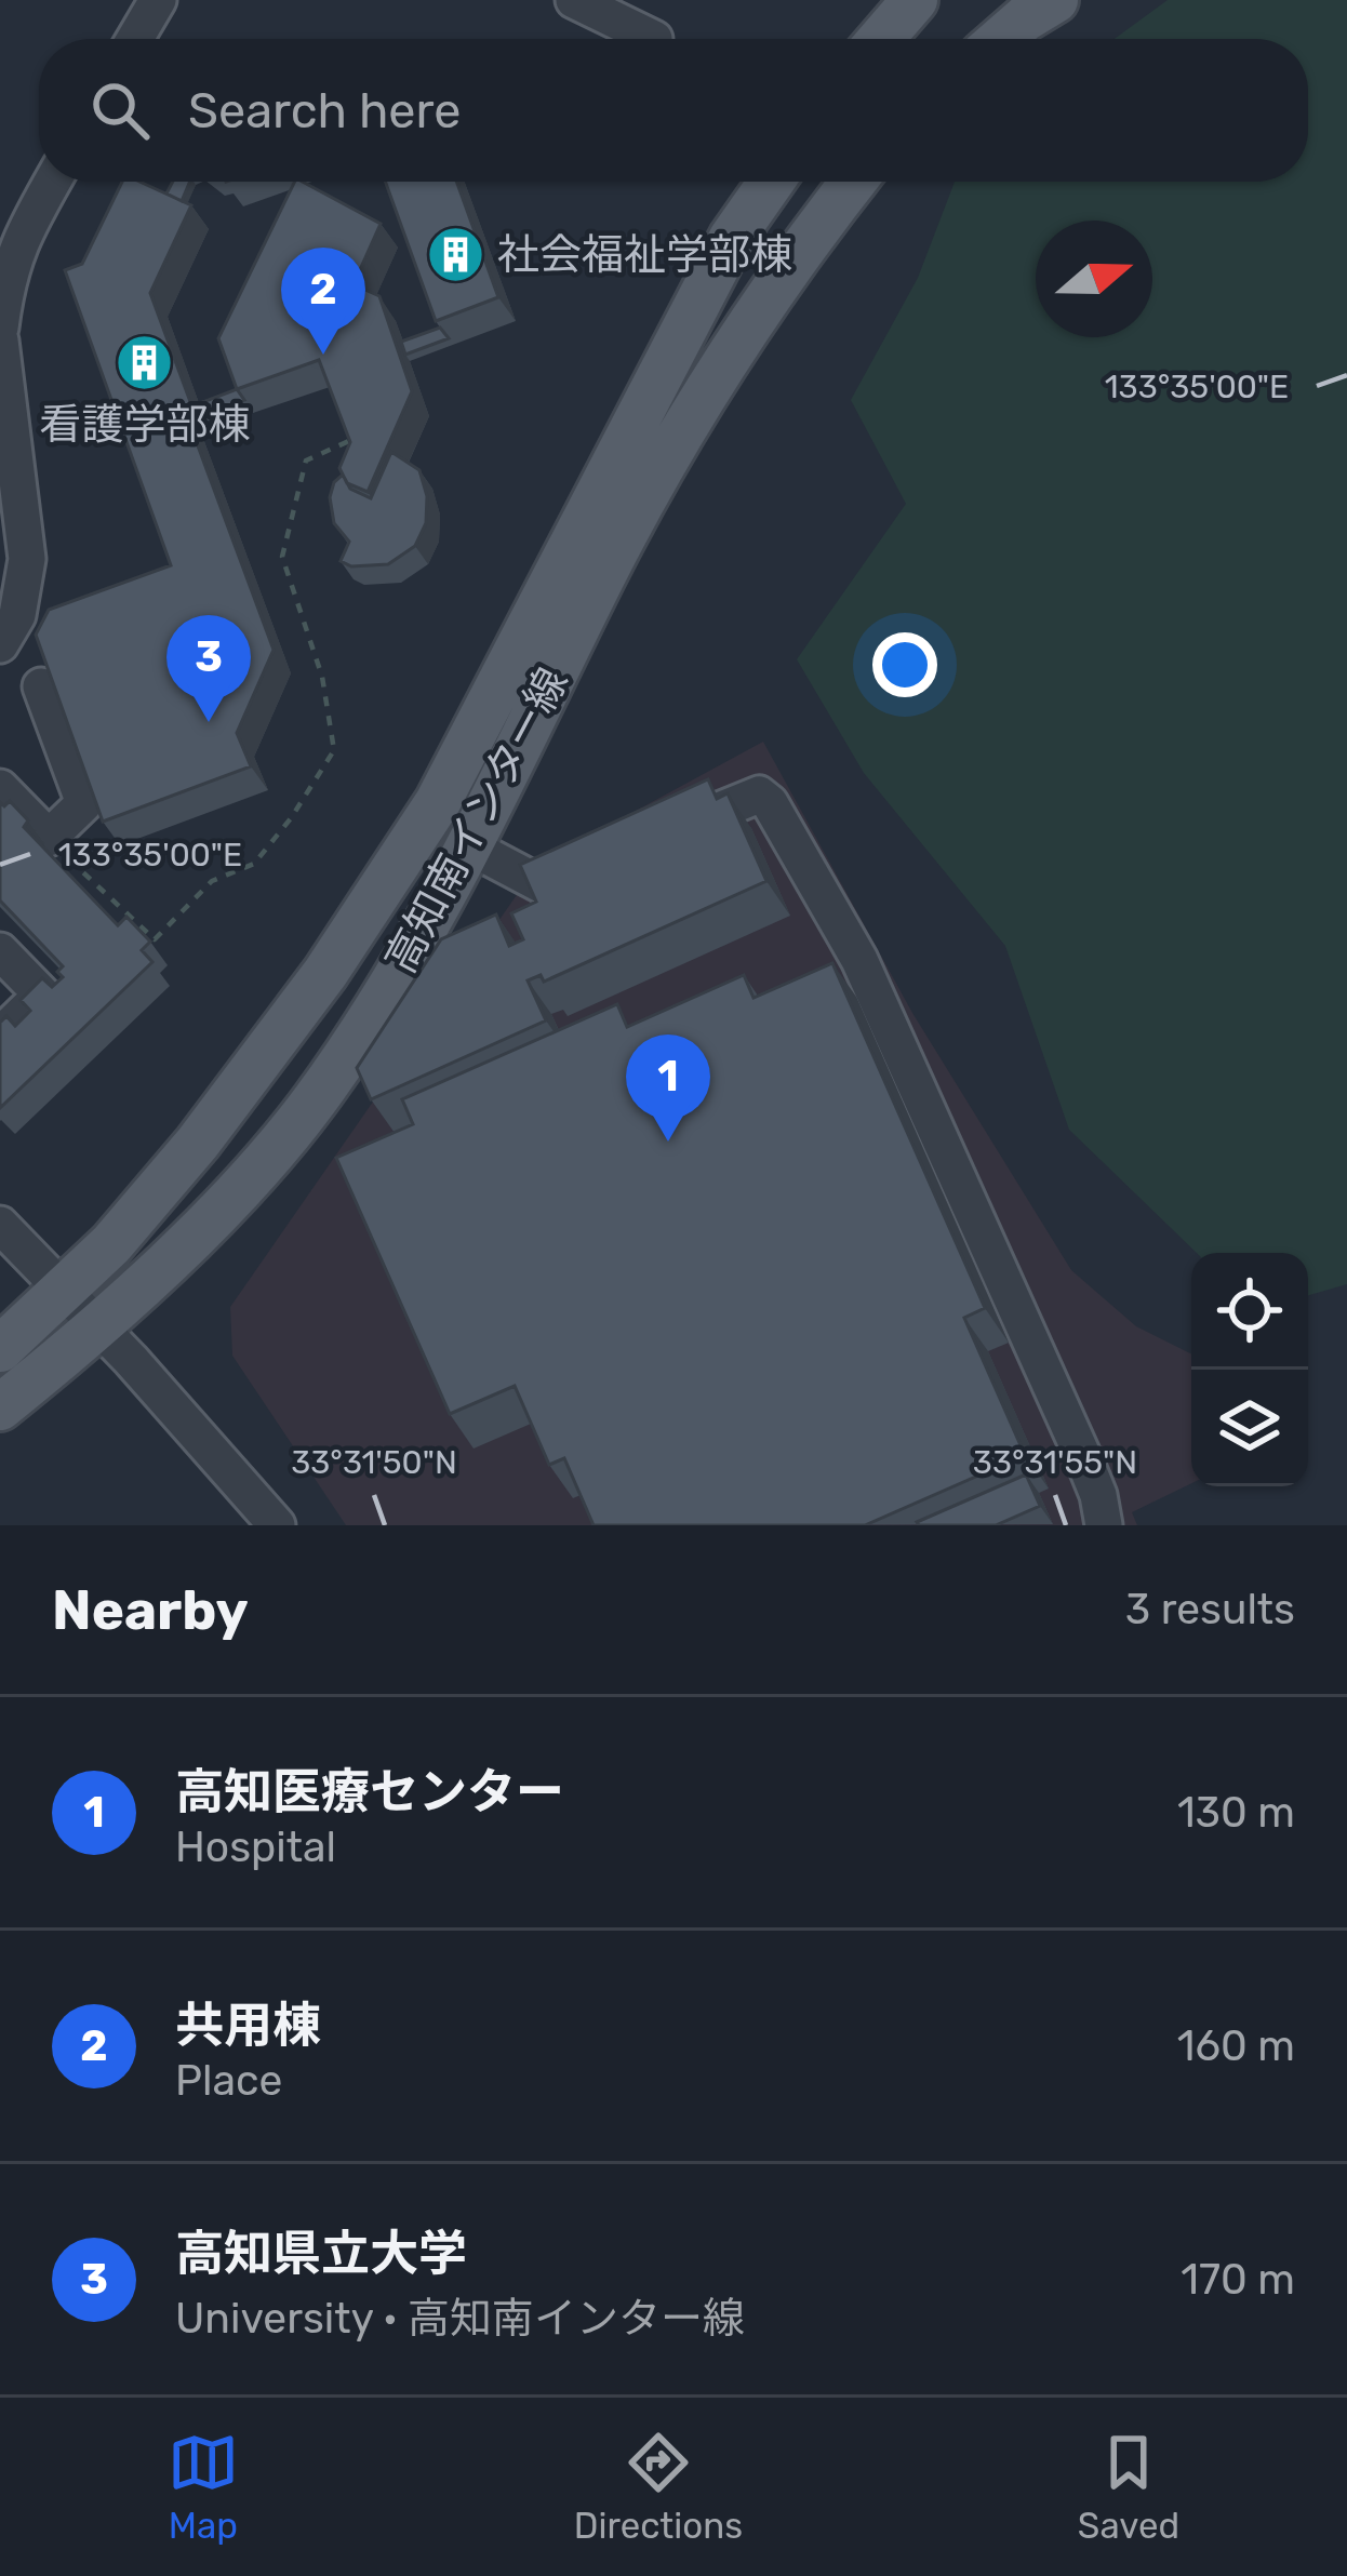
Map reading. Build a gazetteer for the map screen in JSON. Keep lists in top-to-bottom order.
{
  "streets": {
    "main road": ["高知南インター線"]
  },
  "places": {
    "building": ["社会福祉学部棟", "看護学部棟"]
  },
  "north": "right",
  "page": {
    "search": "Search here",
    "pins": ["2", "3", "1"],
    "heading": ["Nearby", "3 results"],
    "list": [
      {
        "mark": "1",
        "name": "高知医療センター",
        "note": "Hospital",
        "value": "130 m"
      },
      {
        "mark": "2",
        "name": "共用棟",
        "note": "Place",
        "value": "160 m"
      },
      {
        "mark": "3",
        "name": "高知県立大学",
        "note": "University · 高知南インター線",
        "value": "170 m"
      }
    ],
    "nav": ["Map", "Directions", "Saved"]
  },
  "coordinates": ["133°35'00\"E", "33°31'50\"N", "33°31'55\"N"]
}
